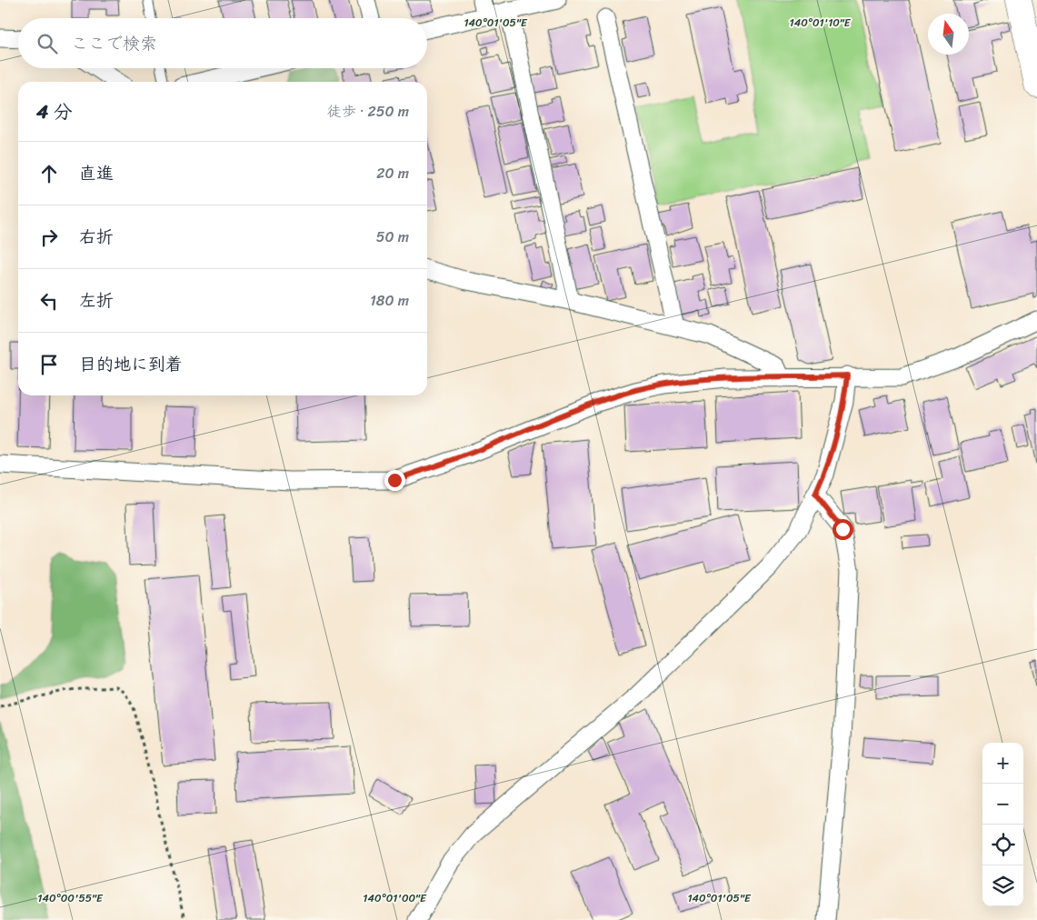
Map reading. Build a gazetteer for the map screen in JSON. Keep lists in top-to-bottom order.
{
  "north": "top",
  "page": {
    "search": "ここで検索",
    "heading": ["4 分", "徒歩 · 250 m"],
    "list": [
      ["直進", "20 m"],
      ["右折", "50 m"],
      ["左折", "180 m"],
      "目的地に到着"
    ],
    "map_buttons": ["+", "−"]
  },
  "coordinates": [
    "140°01'10\"E",
    "140°01'05\"E",
    "140°00'55\"E",
    "140°01'00\"E"
  ]
}
